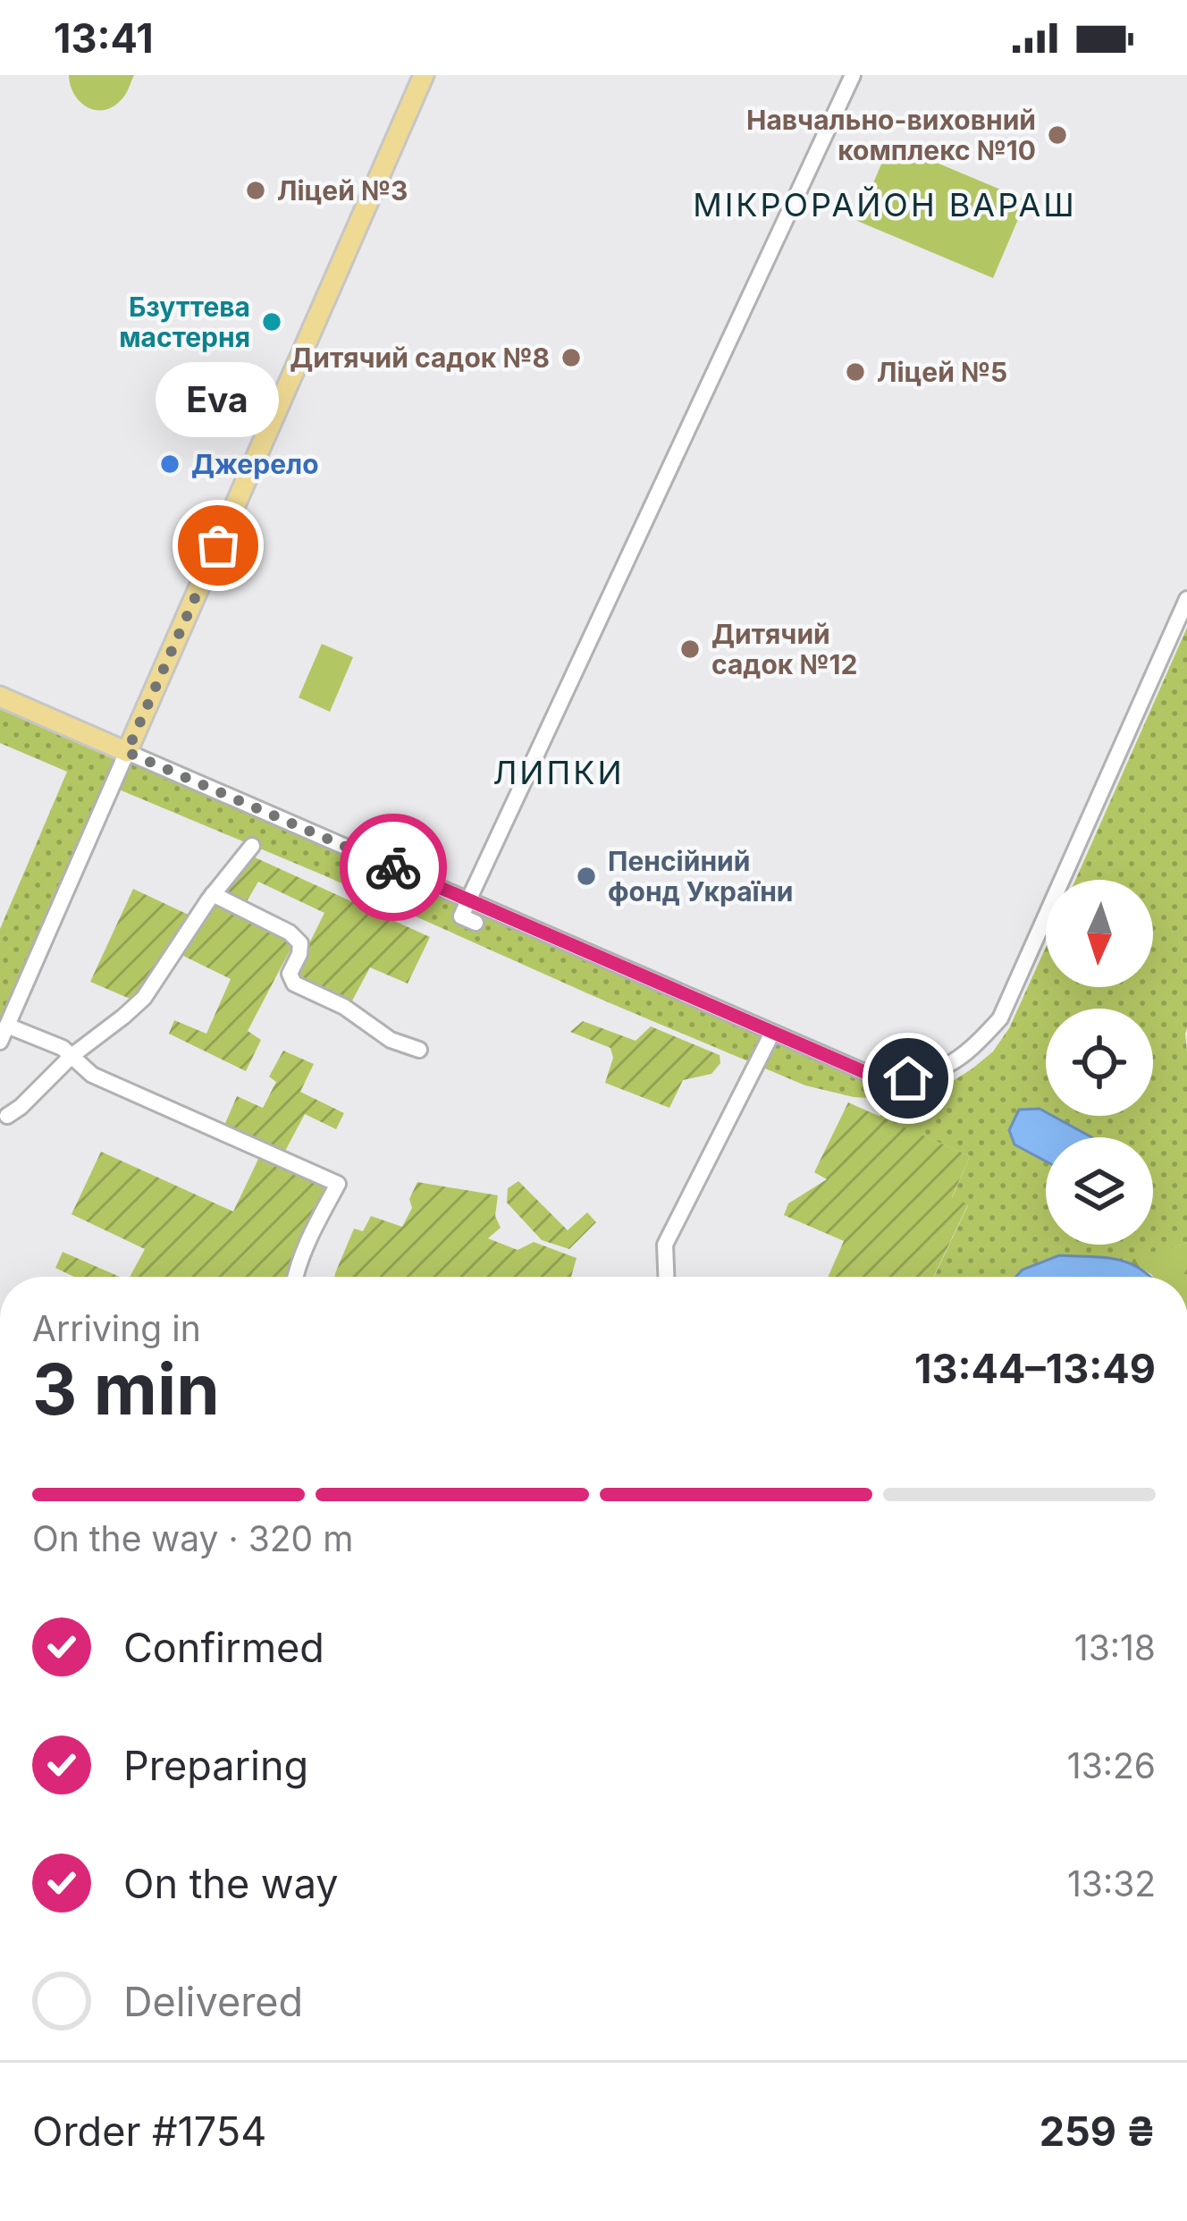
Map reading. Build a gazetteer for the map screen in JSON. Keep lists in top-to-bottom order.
{
  "districts": ["МІКРОРАЙОН ВАРАШ", "ЛИПКИ"],
  "places": [
    "Навчально-виховний комплекс №10",
    "Ліцей №3",
    "Бзуттева мастерня",
    "Дитячий садок №8",
    "Ліцей №5",
    "Джерело",
    "Eva",
    "Дитячий садок №12",
    "Пенсійний фонд України"
  ],
  "north": "bottom",
  "page": {
    "status": "13:41",
    "bubble": "Eva",
    "heading": ["3 min", "Arriving in", "13:44–13:49"],
    "panel": ["Order #1754", "259 ₴"],
    "bar": "On the way · 320 m",
    "list": [
      ["Confirmed", "13:18"],
      ["Preparing", "13:26"],
      ["On the way", "13:32"],
      "Delivered"
    ]
  }
}
